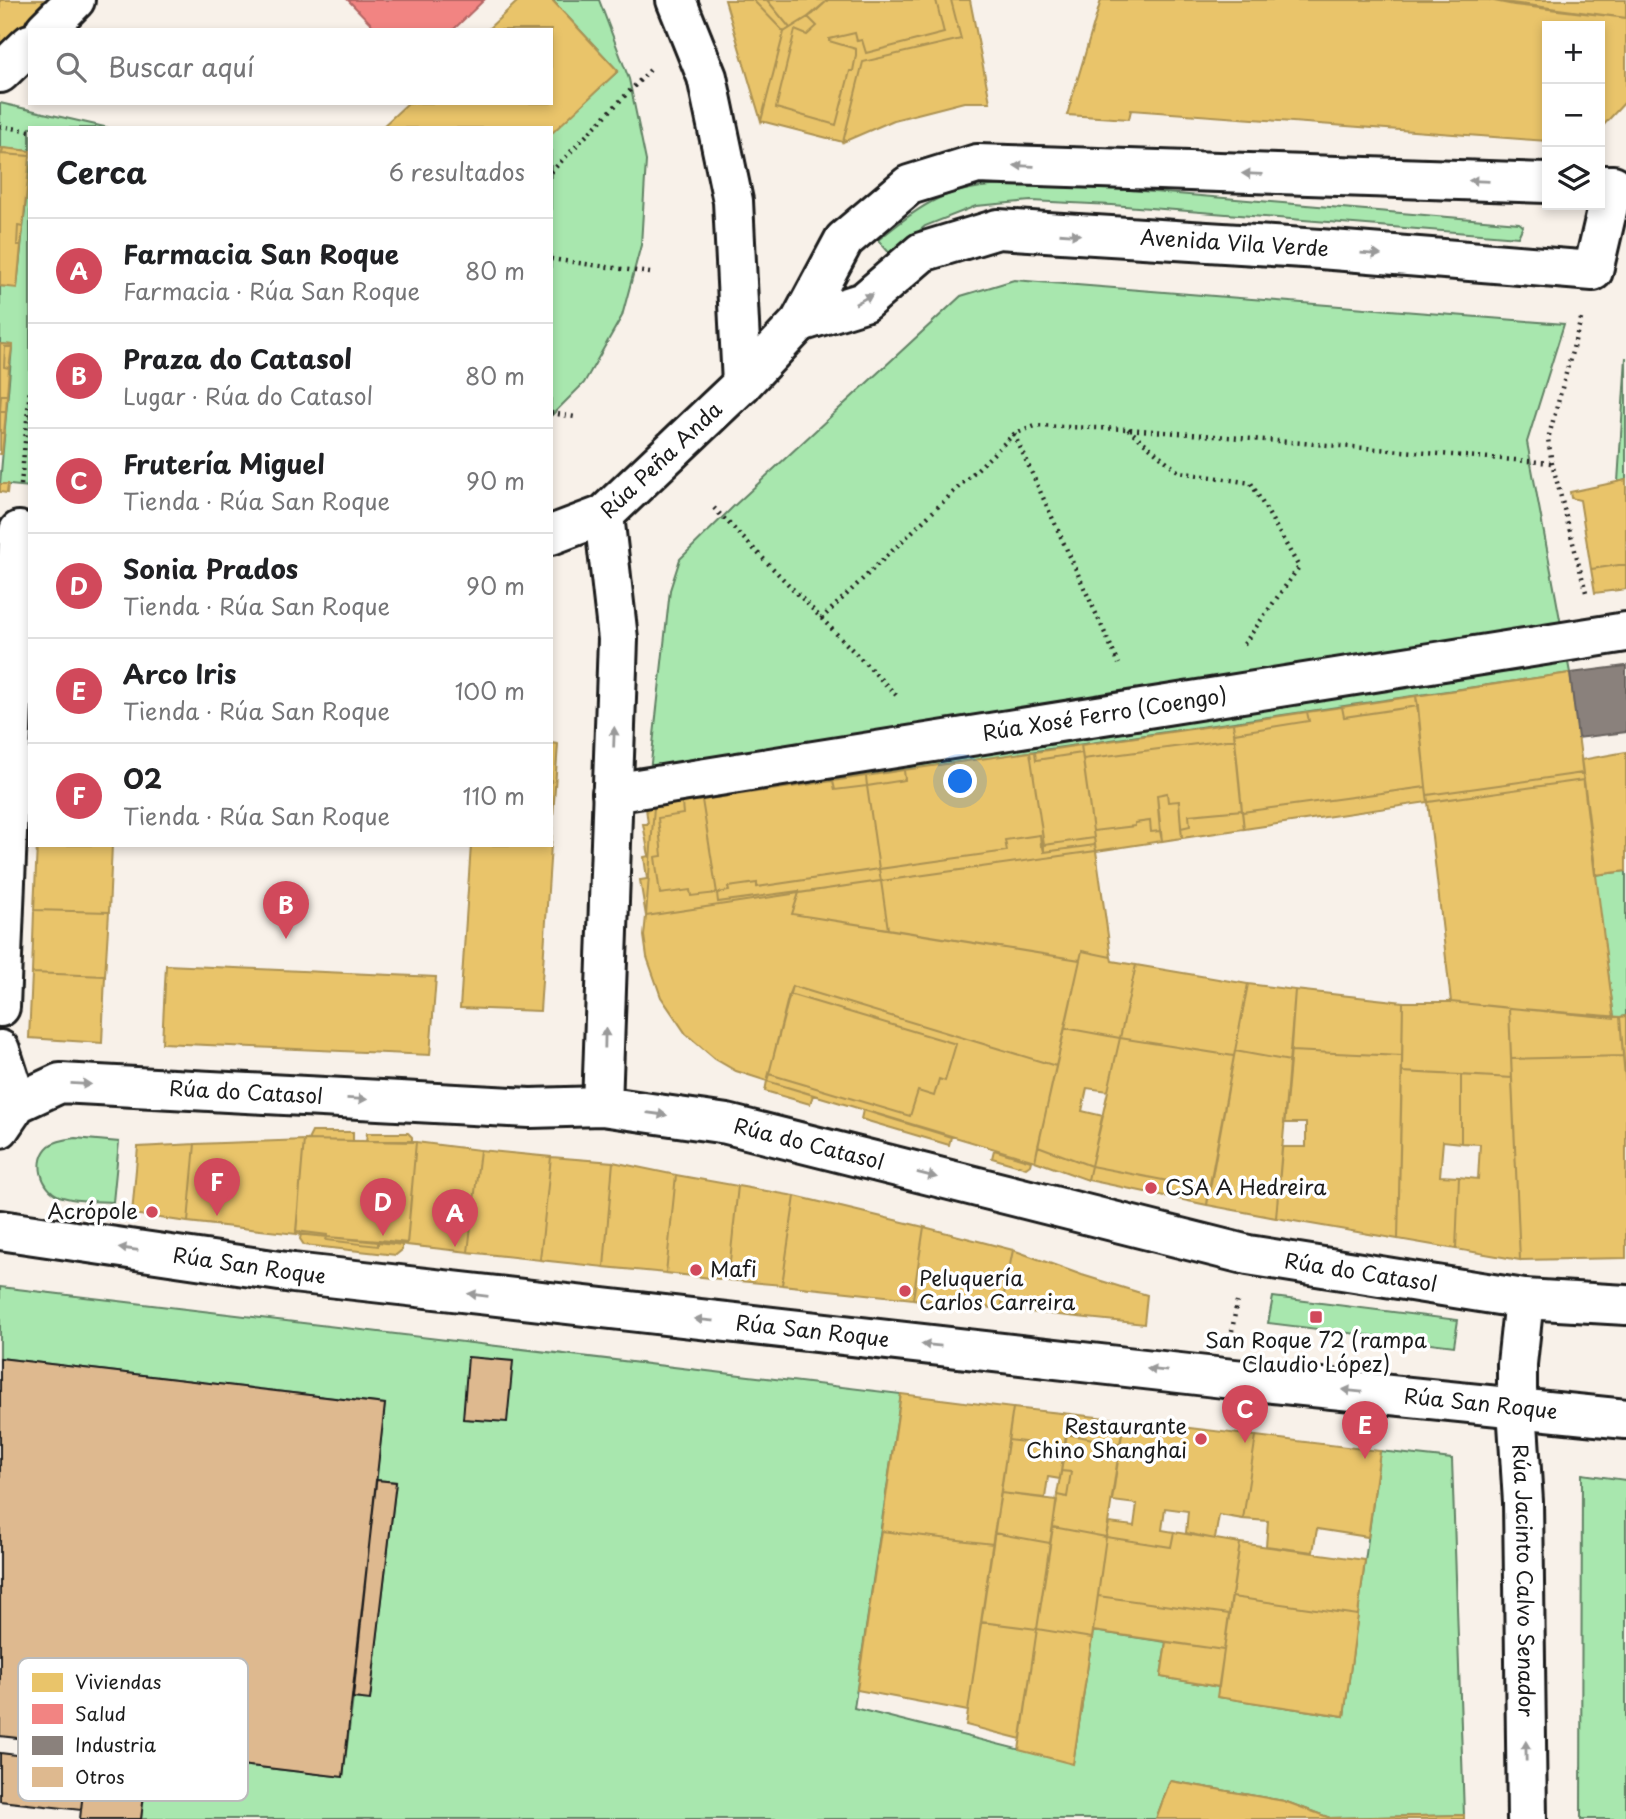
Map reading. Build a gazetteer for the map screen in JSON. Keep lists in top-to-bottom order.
{
  "streets": {
    "street": [
      "Avenida Vila Verde",
      "Rúa Peña Anda",
      "Rúa Xosé Ferro (Coengo)",
      "Rúa do Catasol",
      "Rúa San Roque",
      "Rúa Jacinto Calvo Senador"
    ]
  },
  "crossings": [
    ["Avenida Vila Verde", "Rúa Peña Anda"],
    ["Rúa Peña Anda", "Rúa Xosé Ferro (Coengo)"],
    ["Rúa Peña Anda", "Rúa do Catasol"],
    ["Rúa do Catasol", "Rúa Jacinto Calvo Senador"],
    ["Rúa San Roque", "Rúa Jacinto Calvo Senador"]
  ],
  "one_way": [
    "Rúa Peña Anda",
    "Rúa do Catasol",
    "Rúa San Roque",
    "Rúa Jacinto Calvo Senador"
  ],
  "places": {
    "other": [
      "CSA A Hedreira",
      "Acrópole",
      "Mafi",
      "Peluquería Carlos Carreira",
      "Restaurante Chino Shanghai"
    ],
    "transit": ["San Roque 72 (rampa Claudio López)"]
  },
  "legend": [
    "Viviendas",
    "Salud",
    "Industria",
    "Otros"
  ],
  "page": {
    "map_buttons": ["+", "−"],
    "search": "Buscar aquí",
    "heading": ["Cerca", "6 resultados"],
    "list": [
      {
        "mark": "A",
        "name": "Farmacia San Roque",
        "note": "Farmacia · Rúa San Roque",
        "value": "80 m"
      },
      {
        "mark": "B",
        "name": "Praza do Catasol",
        "note": "Lugar · Rúa do Catasol",
        "value": "80 m"
      },
      {
        "mark": "C",
        "name": "Frutería Miguel",
        "note": "Tienda · Rúa San Roque",
        "value": "90 m"
      },
      {
        "mark": "D",
        "name": "Sonia Prados",
        "note": "Tienda · Rúa San Roque",
        "value": "90 m"
      },
      {
        "mark": "E",
        "name": "Arco Iris",
        "note": "Tienda · Rúa San Roque",
        "value": "100 m"
      },
      {
        "mark": "F",
        "name": "O2",
        "note": "Tienda · Rúa San Roque",
        "value": "110 m"
      }
    ],
    "pins": [
      "B",
      "F",
      "D",
      "A",
      "C",
      "E"
    ]
  }
}
